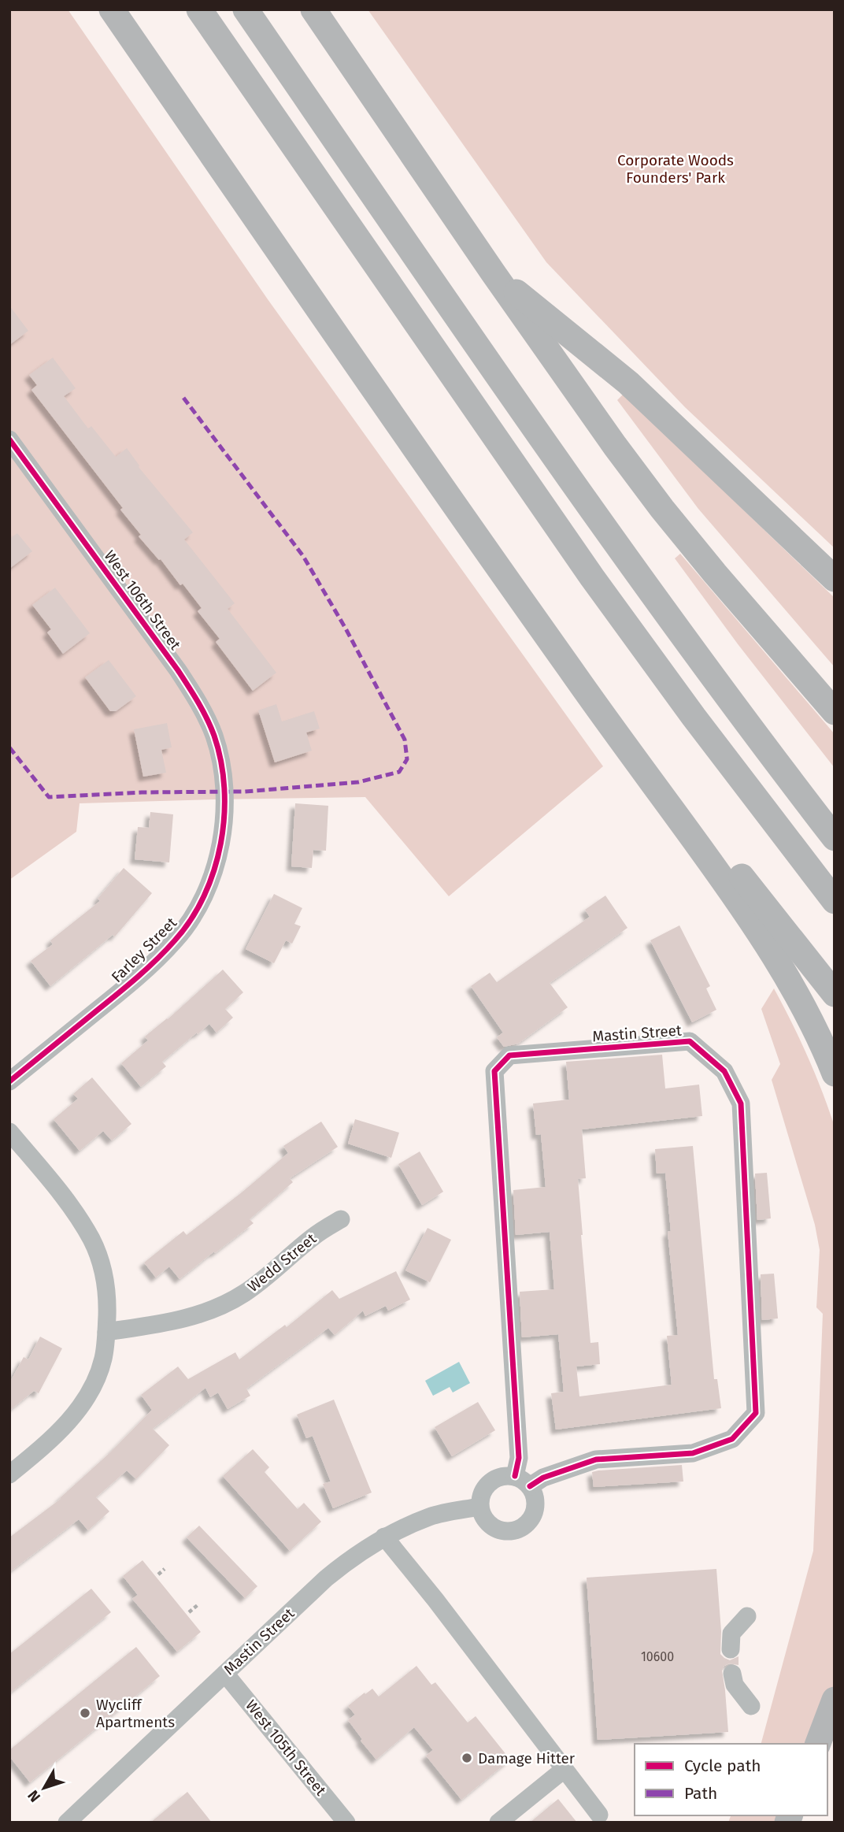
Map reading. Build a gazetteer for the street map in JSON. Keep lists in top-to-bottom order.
{
  "streets": {
    "street": [
      "West 106th Street",
      "Farley Street",
      "Mastin Street",
      "Wedd Street",
      "West 105th Street"
    ]
  },
  "crossings": [
    ["West 106th Street", "Farley Street"],
    ["Mastin Street", "West 105th Street"]
  ],
  "parks": ["Corporate Woods Founders' Park"],
  "places": ["Wycliff Apartments", "Damage Hitter"],
  "house_numbers": ["10600"],
  "legend": ["Cycle path", "Path"],
  "north": "bottom left"
}
